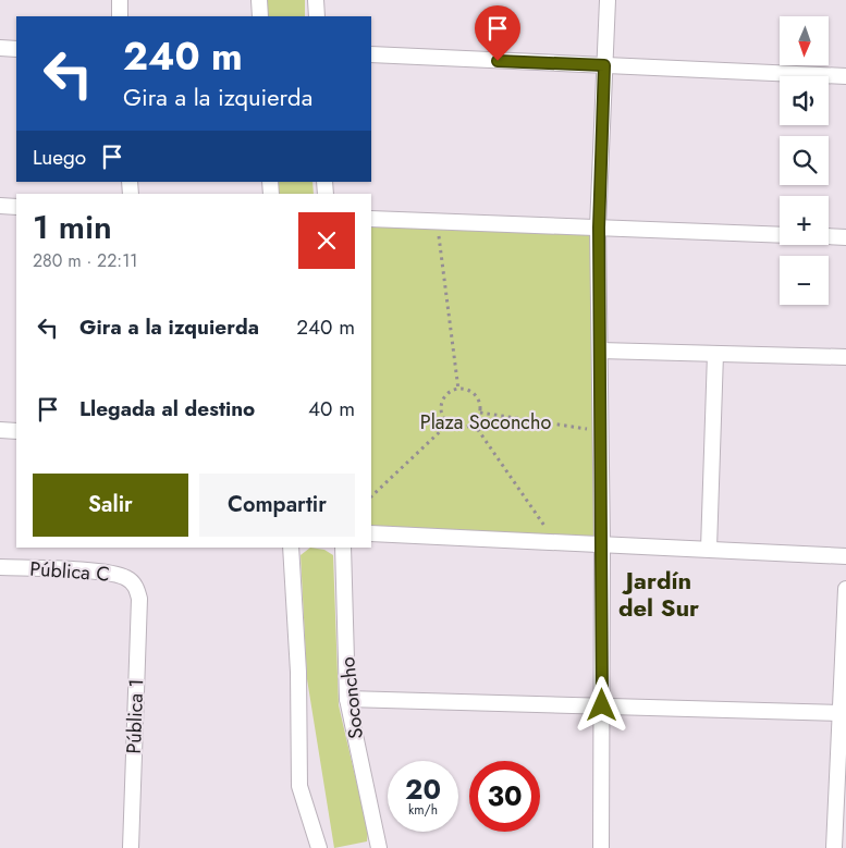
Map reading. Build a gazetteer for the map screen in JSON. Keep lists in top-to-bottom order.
{
  "streets": {
    "street": ["Pública C", "Soconcho", "Pública 1"]
  },
  "crossings": [
    ["Pública C", "Pública 1"]
  ],
  "districts": ["Jardín del Sur"],
  "parks": ["Plaza Soconcho"],
  "north": "bottom",
  "page": {
    "map_buttons": ["+", "−"],
    "turn": ["240 m", "Gira a la izquierda"],
    "then": "Luego",
    "heading": ["1 min", "280 m · 22:11"],
    "list": [
      {
        "name": "Gira a la izquierda",
        "value": "240 m"
      },
      {
        "name": "Llegada al destino",
        "value": "40 m"
      }
    ],
    "buttons": ["Salir", "Compartir"],
    "speed": "20 km/h",
    "limit": "30"
  }
}
